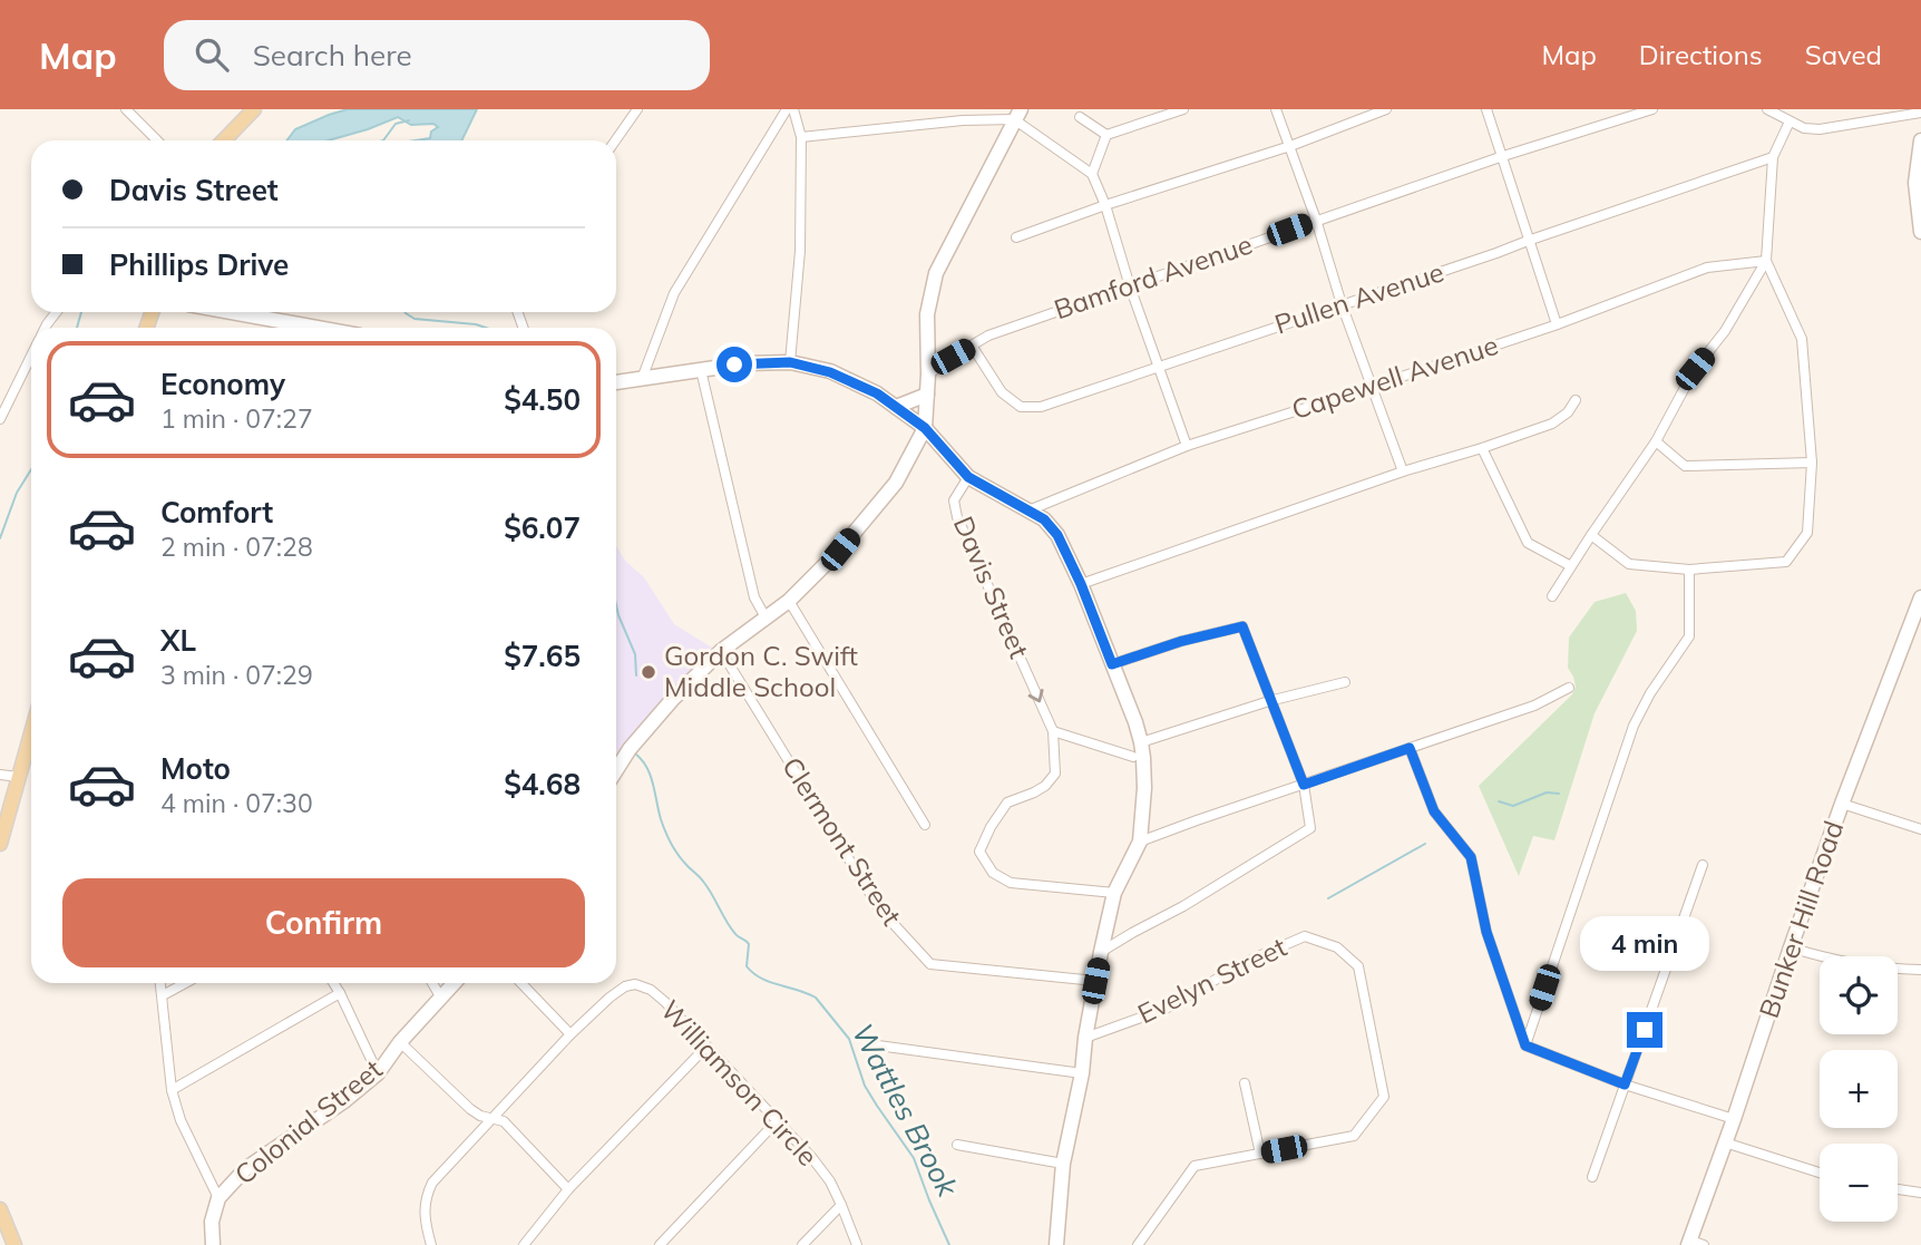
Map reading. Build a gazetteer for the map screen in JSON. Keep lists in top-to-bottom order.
{
  "streets": {
    "main road": ["Davis Street", "Bunker Hill Road", "Colonial Street"],
    "street": [
      "Bamford Avenue",
      "Pullen Avenue",
      "Capewell Avenue",
      "Clermont Street",
      "Evelyn Street",
      "Williamson Circle"
    ]
  },
  "crossings": [
    ["Bamford Avenue", "Pullen Avenue"]
  ],
  "one_way": ["Davis Street"],
  "water": ["Wattles Brook"],
  "places": ["Gordon C. Swift Middle School"],
  "page": {
    "header": "Map",
    "search": "Search here",
    "nav": ["Map", "Directions", "Saved"],
    "banner": ["Davis Street", "Phillips Drive"],
    "list": [
      {
        "name": "Economy",
        "note": "1 min · 07:27",
        "value": "$4.50"
      },
      {
        "name": "Comfort",
        "note": "2 min · 07:28",
        "value": "$6.07"
      },
      {
        "name": "XL",
        "note": "3 min · 07:29",
        "value": "$7.65"
      },
      {
        "name": "Moto",
        "note": "4 min · 07:30",
        "value": "$4.68"
      }
    ],
    "buttons": "Confirm",
    "bubble": "4 min",
    "map_buttons": ["+", "−"]
  }
}
